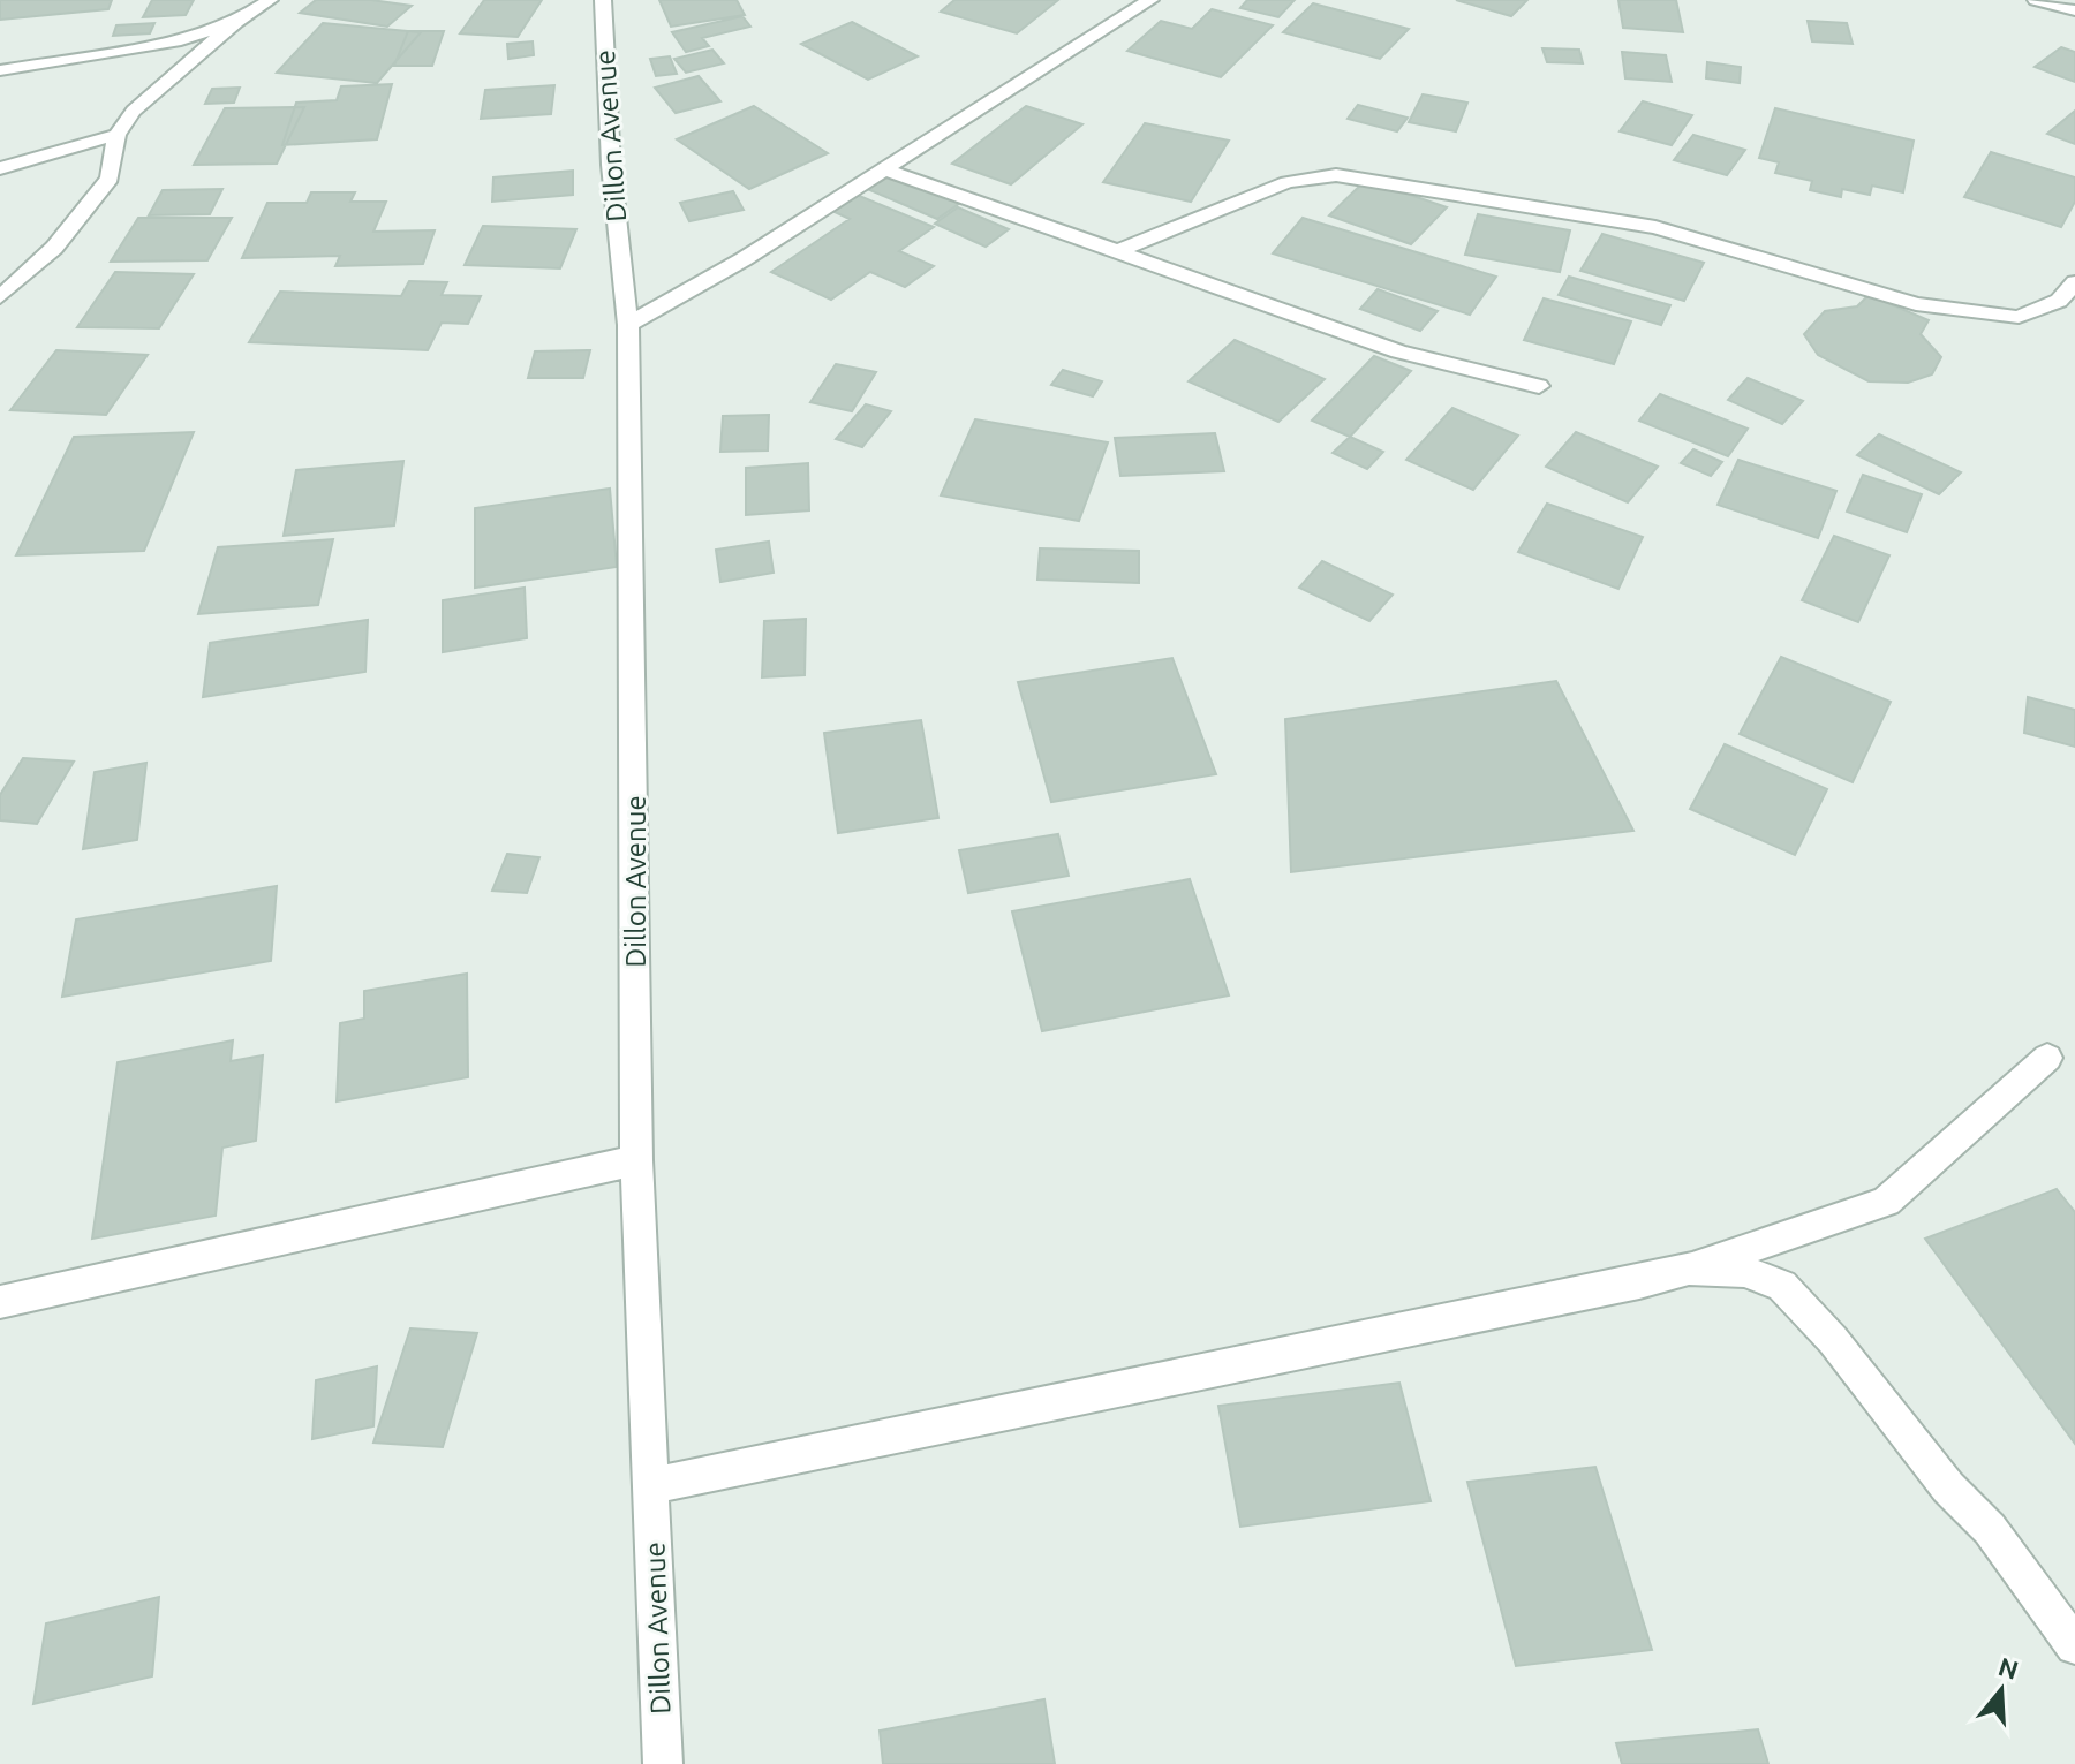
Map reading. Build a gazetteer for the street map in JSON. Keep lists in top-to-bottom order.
{
  "streets": {
    "street": ["Dillon Avenue"]
  },
  "north": "top"
}
